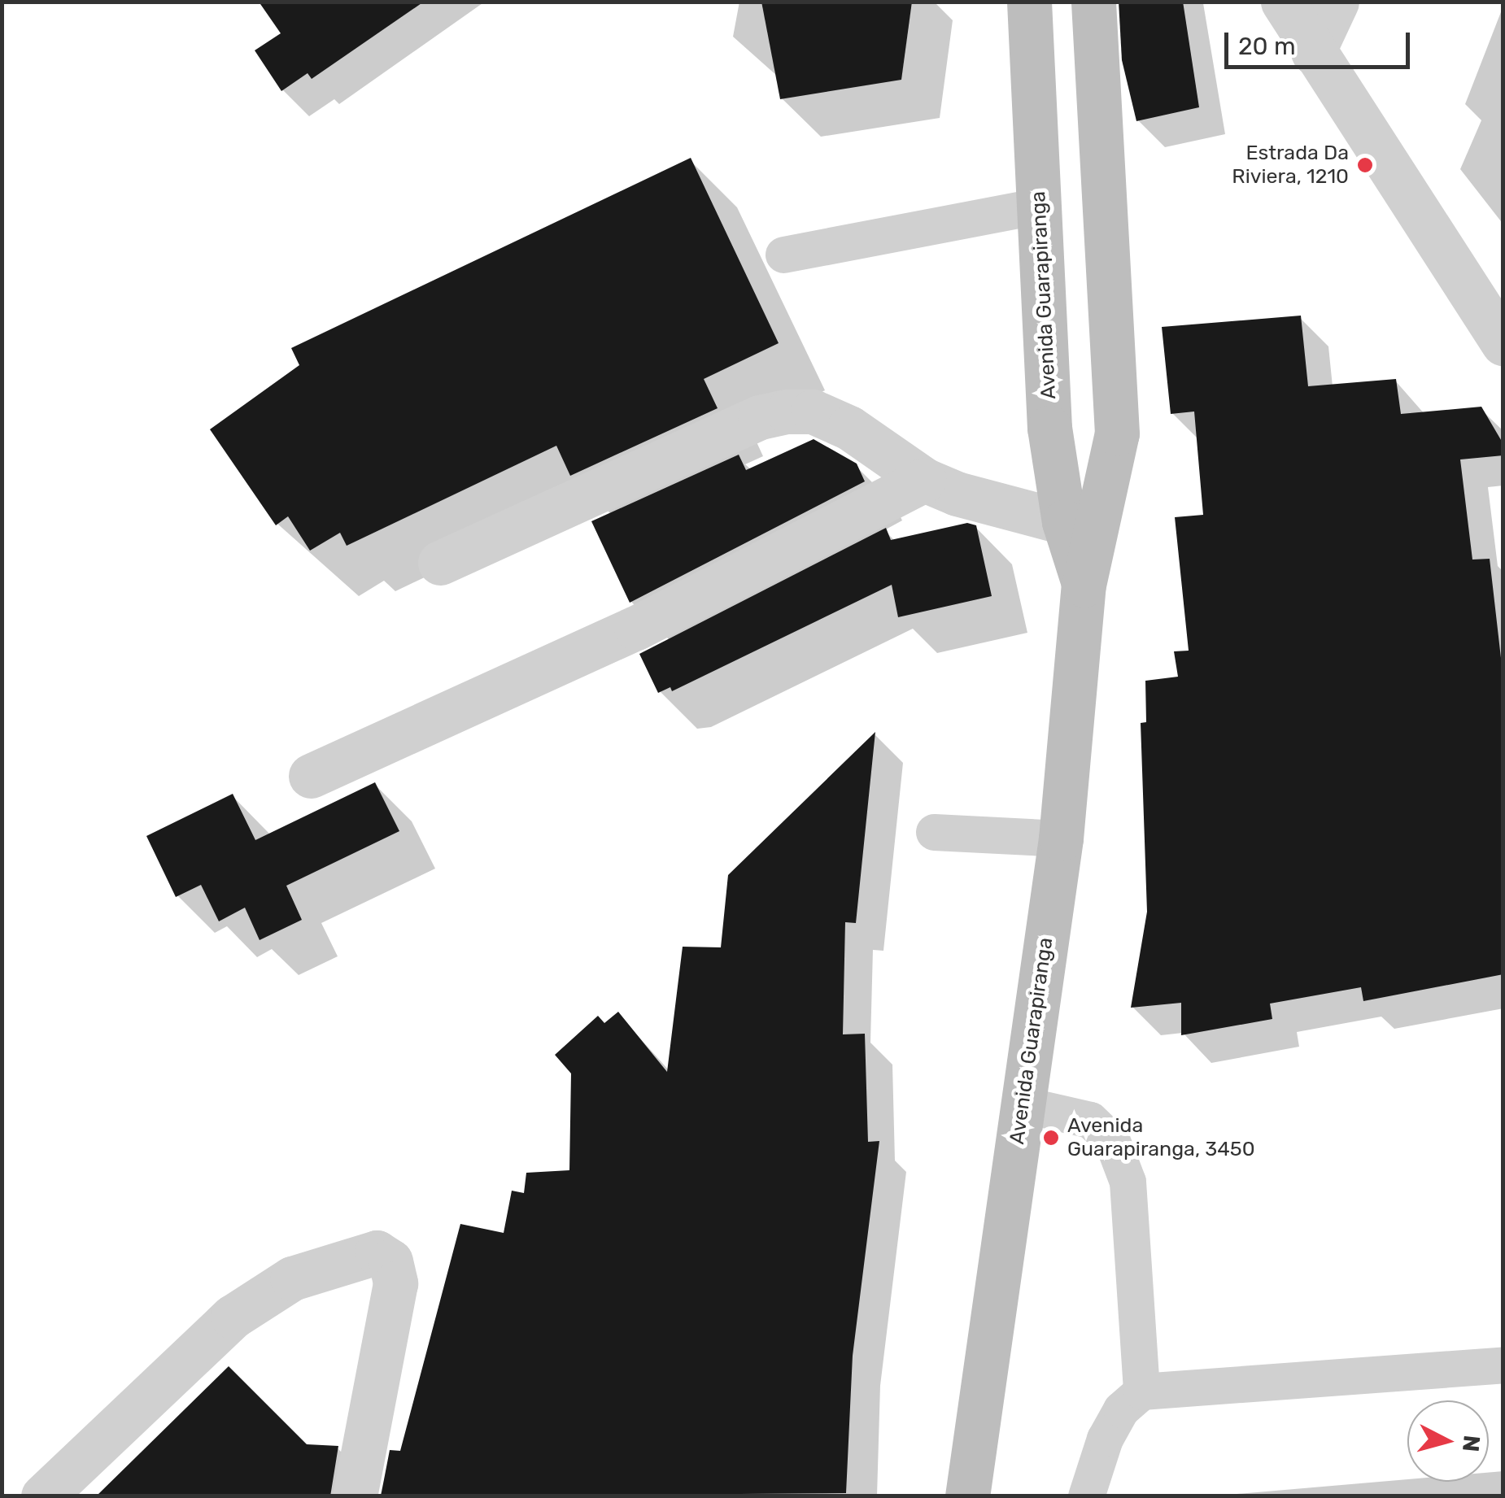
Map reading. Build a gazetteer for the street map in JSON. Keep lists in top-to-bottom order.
{
  "streets": {
    "main road": ["Avenida Guarapiranga"]
  },
  "places": ["Estrada Da Riviera, 1210", "Avenida Guarapiranga, 3450"],
  "scale_bar": "20 m",
  "north": "right"
}
